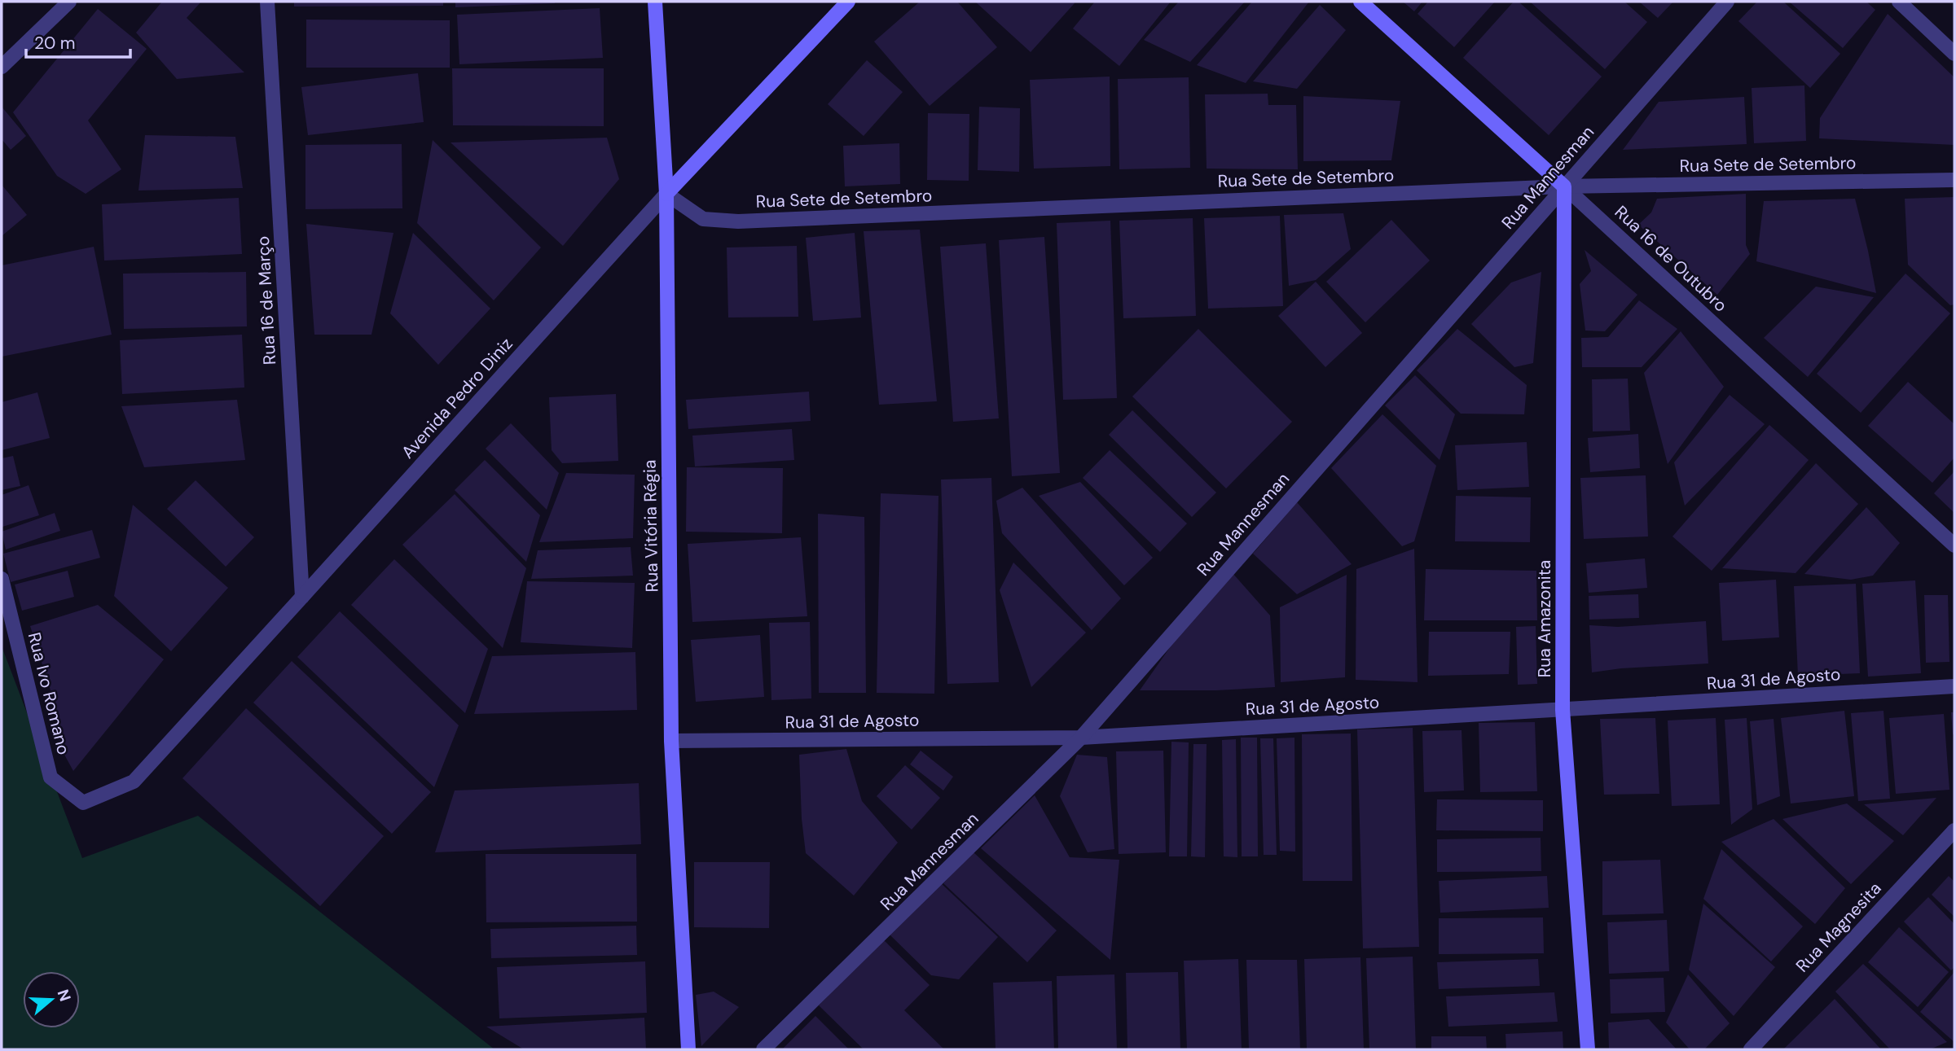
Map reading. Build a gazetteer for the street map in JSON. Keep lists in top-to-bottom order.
{
  "streets": {
    "street": [
      "Rua Sete de Setembro",
      "Rua Mannesman",
      "Rua 16 de Outubro",
      "Rua 16 de Março",
      "Avenida Pedro Diniz",
      "Rua Vitória Régia",
      "Rua Amazonita",
      "Rua 31 de Agosto",
      "Rua Ivo Romano",
      "Rua Magnesita"
    ]
  },
  "crossings": [
    ["Rua Sete de Setembro", "Rua Mannesman"],
    ["Rua Sete de Setembro", "Rua 16 de Outubro"],
    ["Rua Sete de Setembro", "Avenida Pedro Diniz"],
    ["Rua Sete de Setembro", "Rua Vitória Régia"],
    ["Rua Sete de Setembro", "Rua Amazonita"],
    ["Rua Mannesman", "Rua 16 de Outubro"],
    ["Rua Mannesman", "Rua Amazonita"],
    ["Rua Mannesman", "Rua 31 de Agosto"],
    ["Rua 16 de Outubro", "Rua Amazonita"],
    ["Rua 16 de Março", "Avenida Pedro Diniz"],
    ["Avenida Pedro Diniz", "Rua Vitória Régia"],
    ["Avenida Pedro Diniz", "Rua Ivo Romano"],
    ["Rua Vitória Régia", "Rua 31 de Agosto"],
    ["Rua Amazonita", "Rua 31 de Agosto"]
  ],
  "scale_bar": "20 m",
  "north": "right"
}
